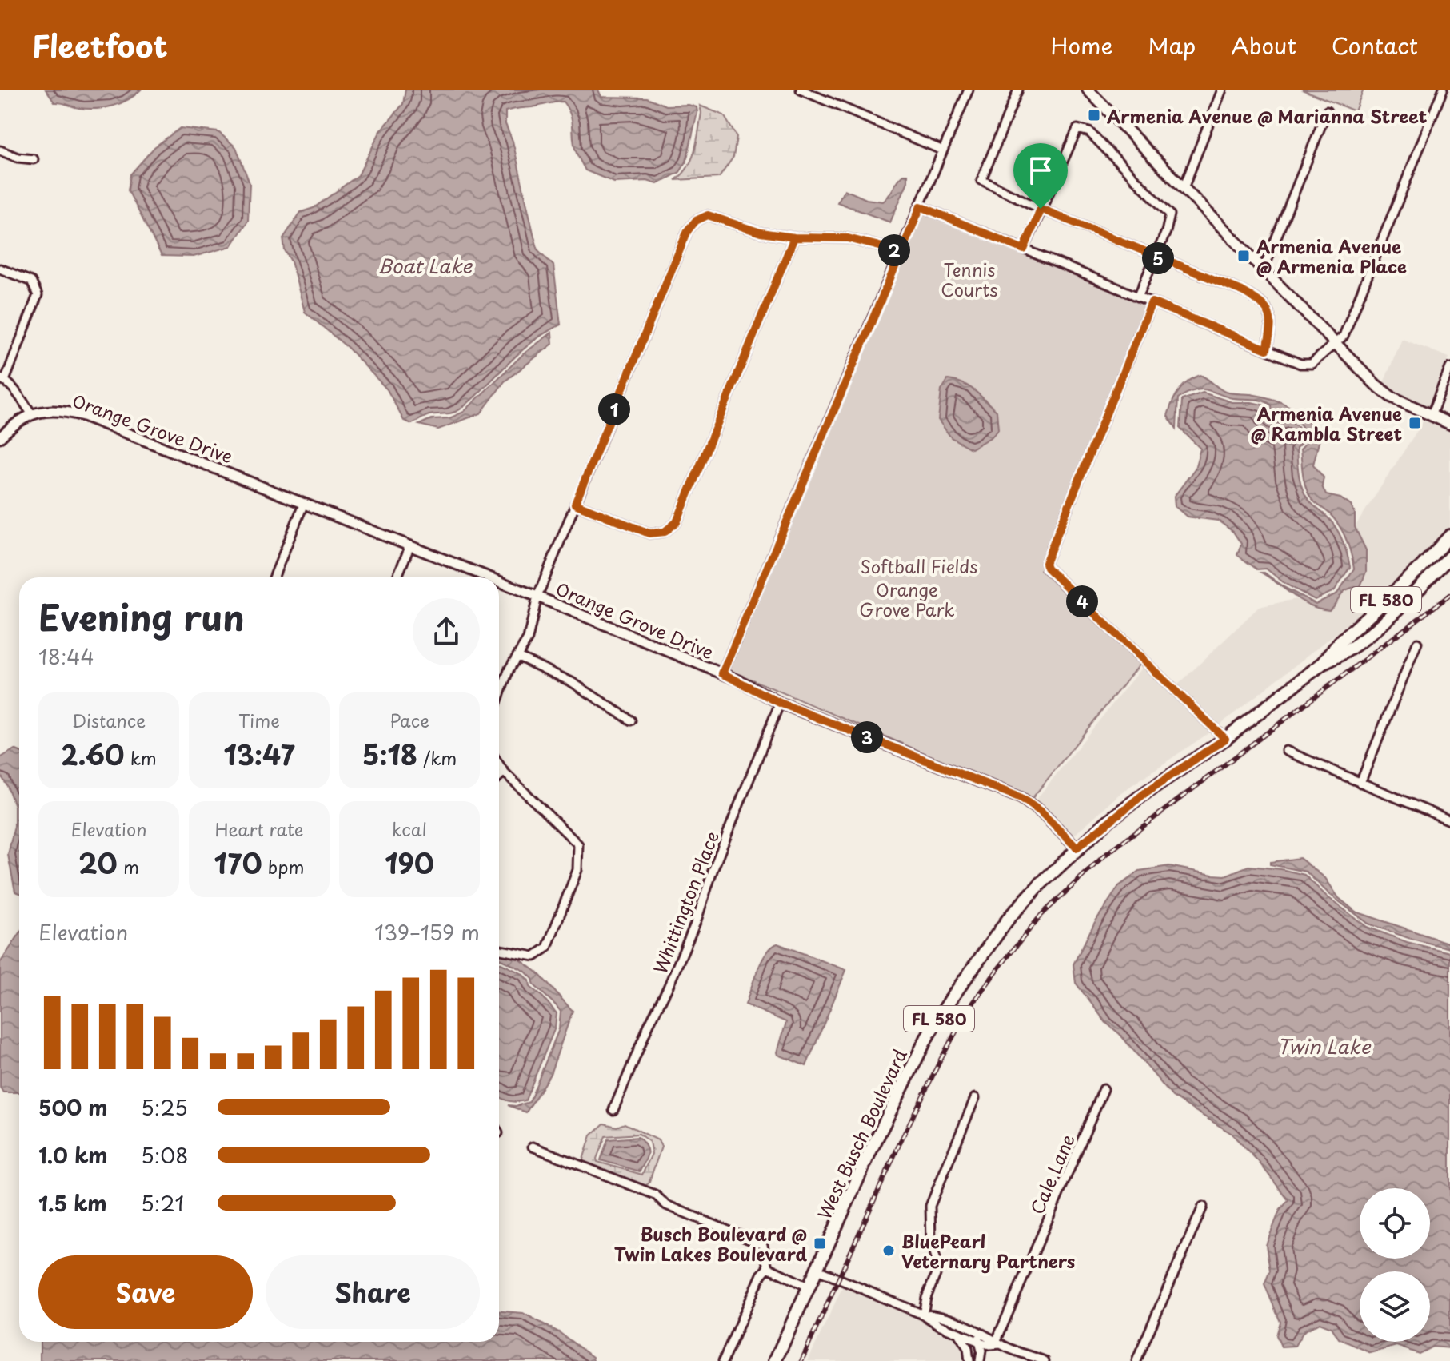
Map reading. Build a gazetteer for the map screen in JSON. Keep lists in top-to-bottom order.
{
  "streets": {
    "main road": ["FL 580", "West Busch Boulevard"],
    "street": ["Orange Grove Drive", "Whittington Place", "Cale Lane"]
  },
  "water": ["Boat Lake", "Twin Lake"],
  "parks": ["Tennis Courts", "Softball Fields", "Orange Grove Park"],
  "places": {
    "transit": [
      "Armenia Avenue @ Marianna Street",
      "Armenia Avenue @ Armenia Place",
      "Armenia Avenue @ Rambla Street",
      "Busch Boulevard @ Twin Lakes Boulevard"
    ],
    "other": ["BluePearl Veternary Partners"]
  },
  "page": {
    "header": "Fleetfoot",
    "nav": [
      "Home",
      "Map",
      "About",
      "Contact"
    ],
    "pins": [
      "2",
      "5",
      "1",
      "4",
      "3"
    ],
    "heading": ["Evening run", "18:44"],
    "stats": [
      ["Distance", "2.60 km"],
      ["Time", "13:47"],
      ["Pace", "5:18 /km"],
      ["Elevation", "20 m"],
      ["Heart rate", "170 bpm"],
      ["kcal", "190"]
    ],
    "chart": ["Elevation", "139–159 m"],
    "list": [
      {
        "name": "500 m",
        "note": "5:25"
      },
      {
        "name": "1.0 km",
        "note": "5:08"
      },
      {
        "name": "1.5 km",
        "note": "5:21"
      }
    ],
    "buttons": ["Save", "Share"]
  }
}
